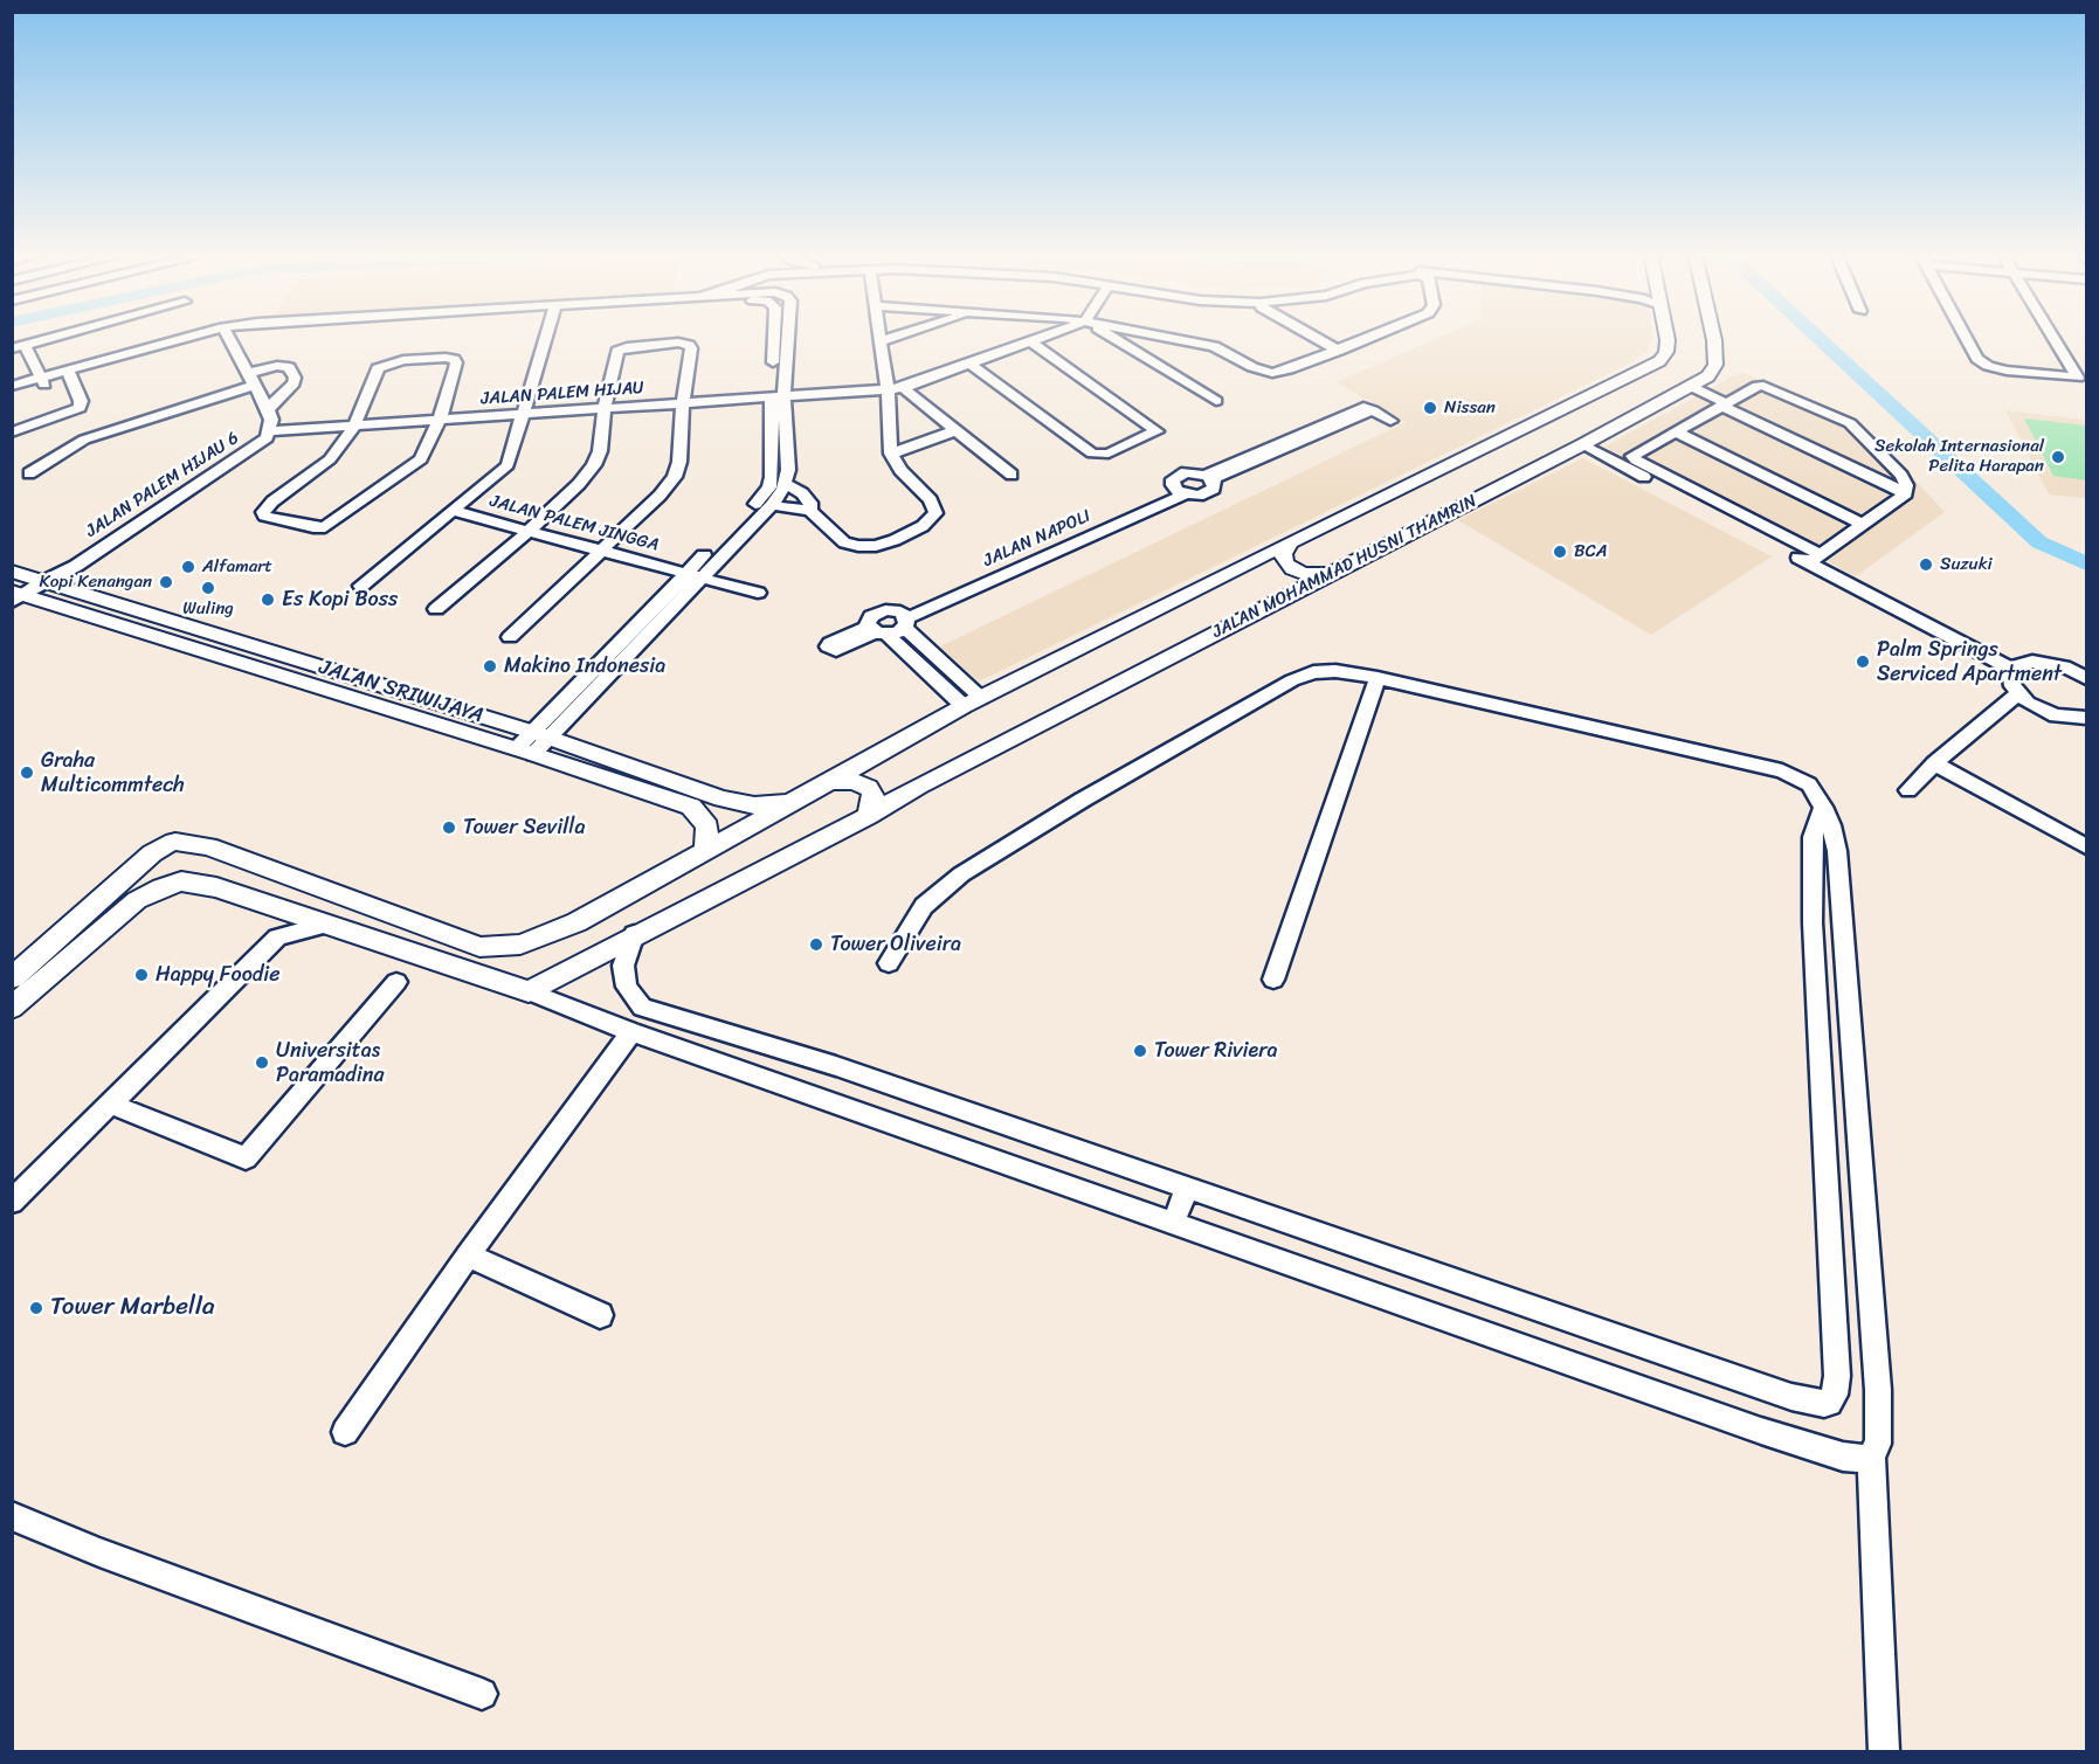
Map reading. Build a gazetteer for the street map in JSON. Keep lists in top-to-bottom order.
{
  "streets": {
    "street": [
      "JALAN PALEM HIJAU",
      "JALAN PALEM HIJAU 6",
      "JALAN PALEM JINGGA",
      "JALAN NAPOLI",
      "JALAN MOHAMMAD HUSNI THAMRIN",
      "JALAN SRIWIJAYA"
    ]
  },
  "crossings": [
    ["JALAN PALEM HIJAU", "JALAN PALEM HIJAU 6"],
    ["JALAN PALEM HIJAU 6", "JALAN SRIWIJAYA"],
    ["JALAN MOHAMMAD HUSNI THAMRIN", "JALAN SRIWIJAYA"]
  ],
  "places": [
    "Nissan",
    "Sekolah Internasional Pelita Harapan",
    "BCA",
    "Suzuki",
    "Alfamart",
    "Kopi Kenangan",
    "Wuling",
    "Es Kopi Boss",
    "Palm Springs Serviced Apartment",
    "Makino Indonesia",
    "Graha Multicommtech",
    "Tower Sevilla",
    "Tower Oliveira",
    "Happy Foodie",
    "Tower Riviera",
    "Universitas Paramadina",
    "Tower Marbella"
  ]
}
